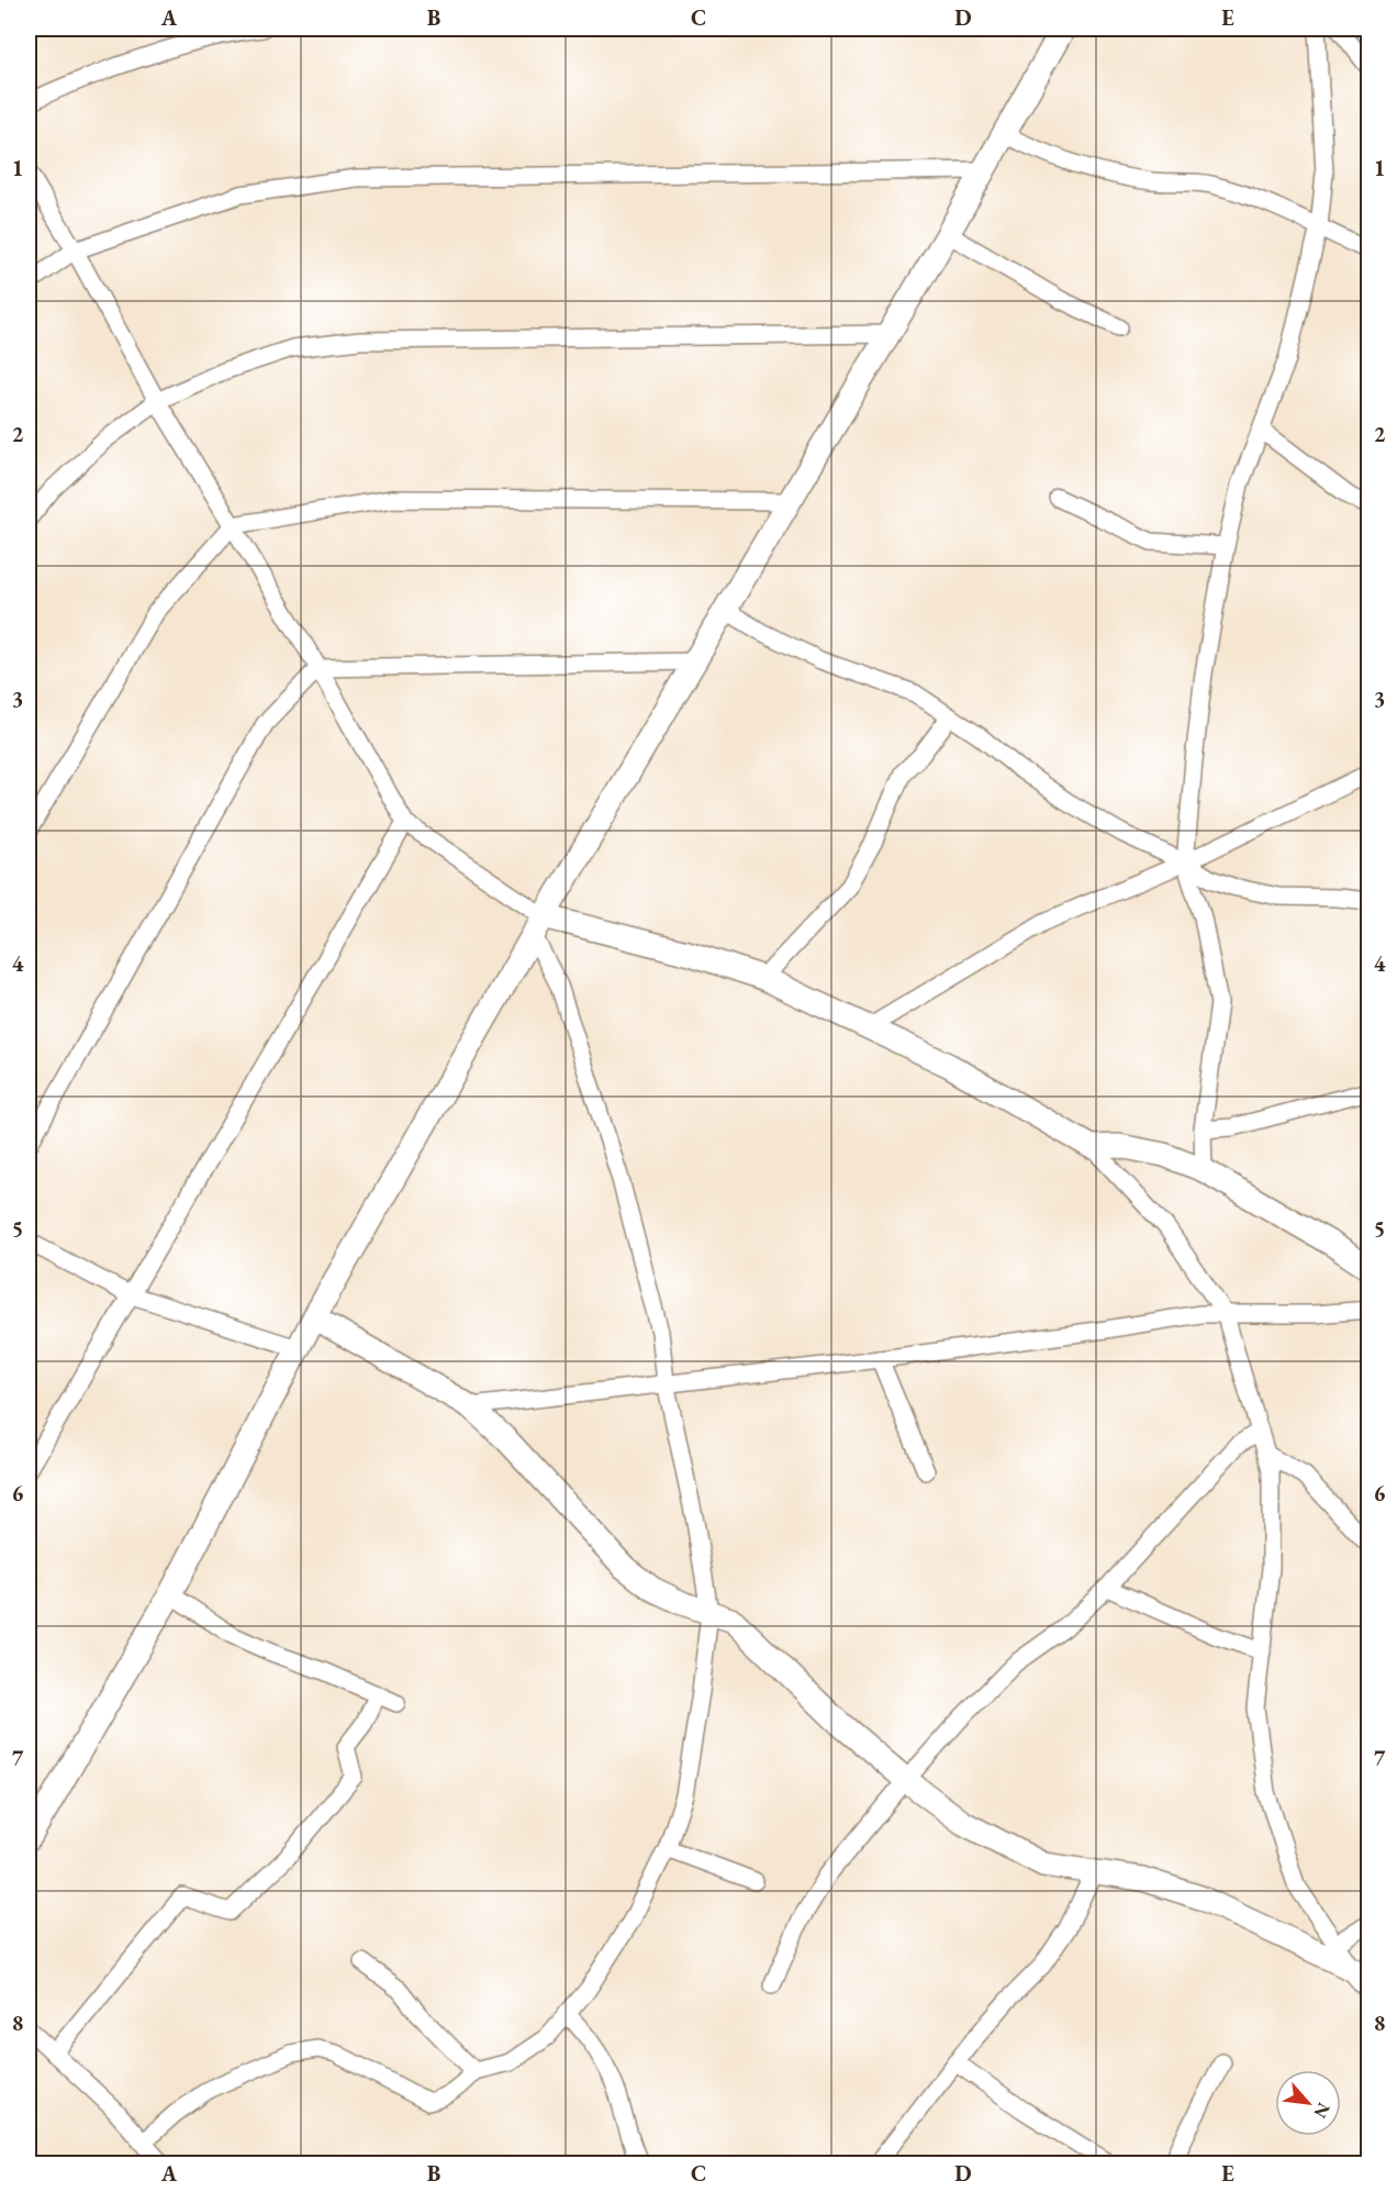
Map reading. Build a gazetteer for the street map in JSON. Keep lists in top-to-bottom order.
{
  "north": "bottom right",
  "grid": {
    "columns": [
      "A",
      "B",
      "C",
      "D",
      "E"
    ],
    "rows": [
      "1",
      "2",
      "3",
      "4",
      "5",
      "6",
      "7",
      "8"
    ]
  }
}
